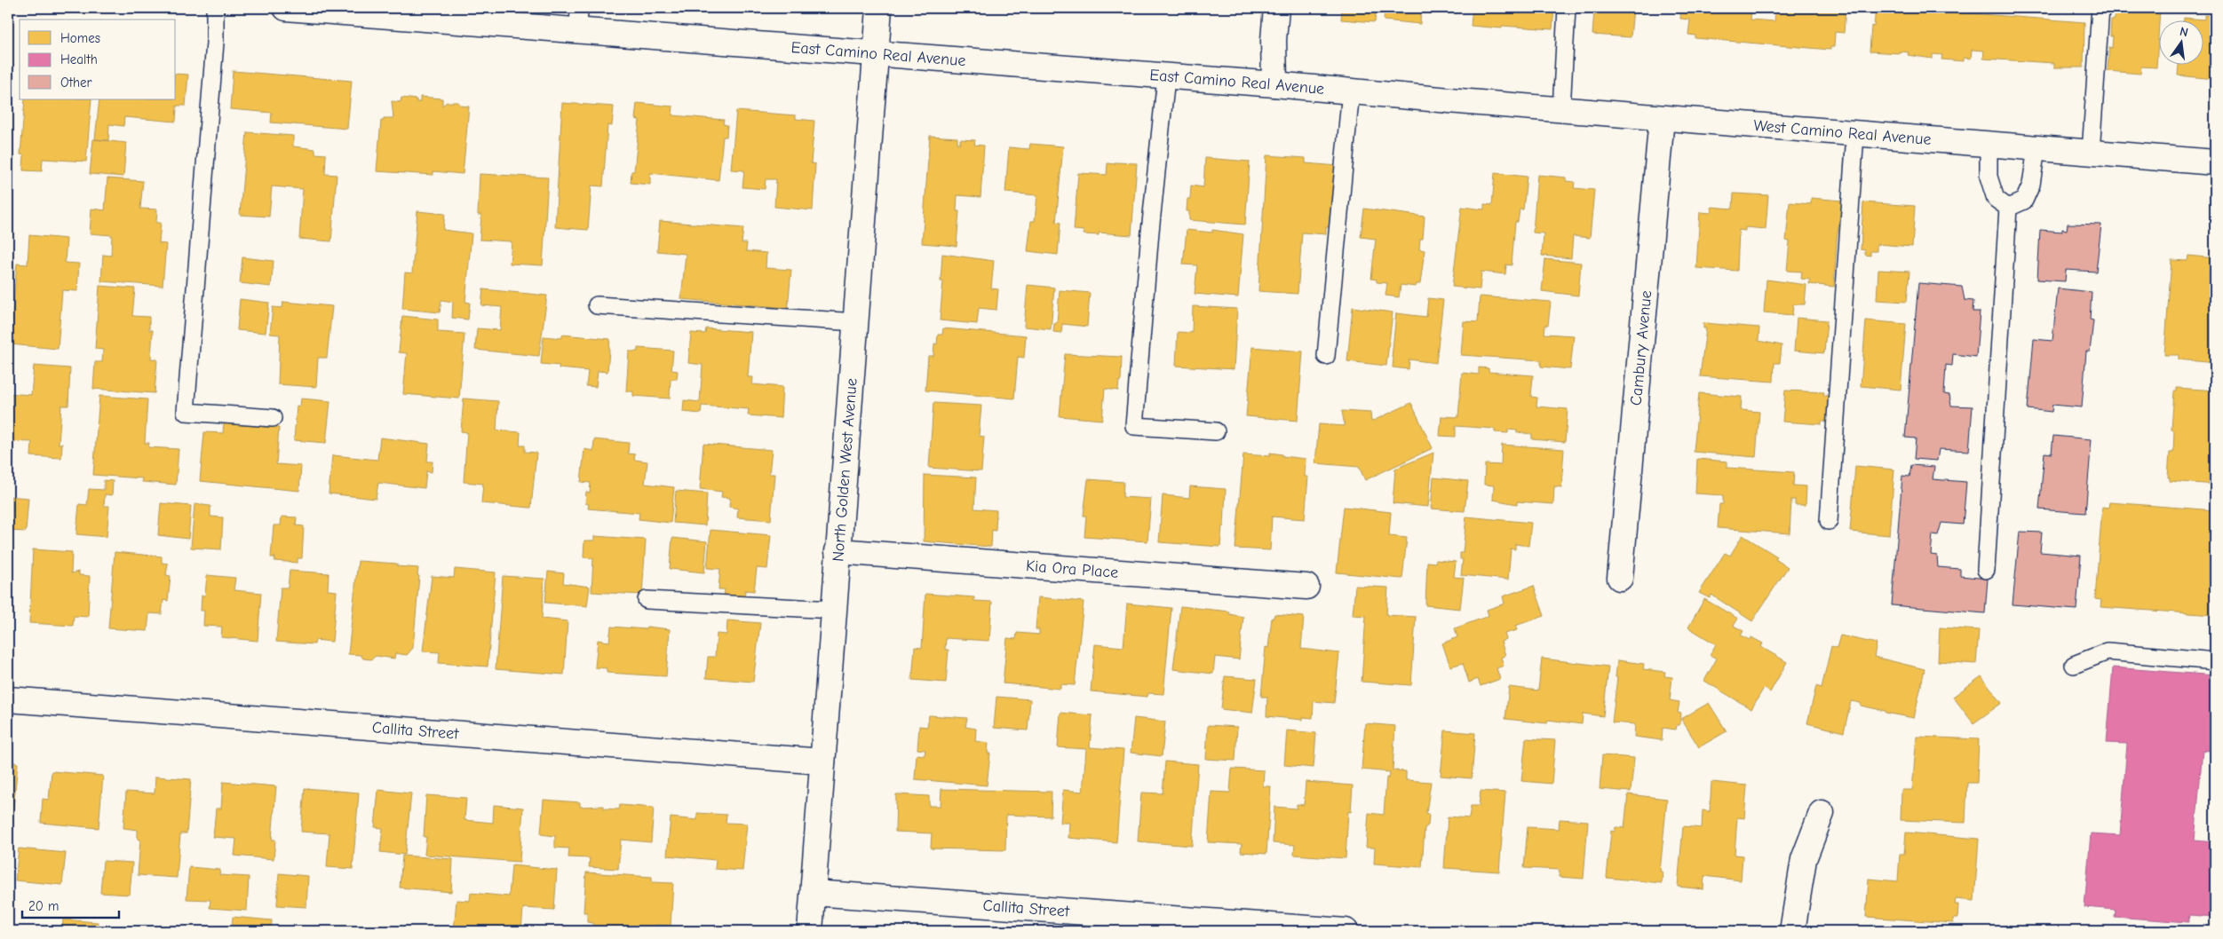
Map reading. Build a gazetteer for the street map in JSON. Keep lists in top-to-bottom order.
{
  "streets": {
    "street": [
      "East Camino Real Avenue",
      "West Camino Real Avenue",
      "Cambury Avenue",
      "North Golden West Avenue",
      "Kia Ora Place",
      "Callita Street"
    ]
  },
  "crossings": [
    ["East Camino Real Avenue", "West Camino Real Avenue"],
    ["East Camino Real Avenue", "North Golden West Avenue"],
    ["West Camino Real Avenue", "Cambury Avenue"],
    ["North Golden West Avenue", "Kia Ora Place"],
    ["North Golden West Avenue", "Callita Street"]
  ],
  "legend": ["Homes", "Health", "Other"],
  "scale_bar": "20 m",
  "north": "top"
}
